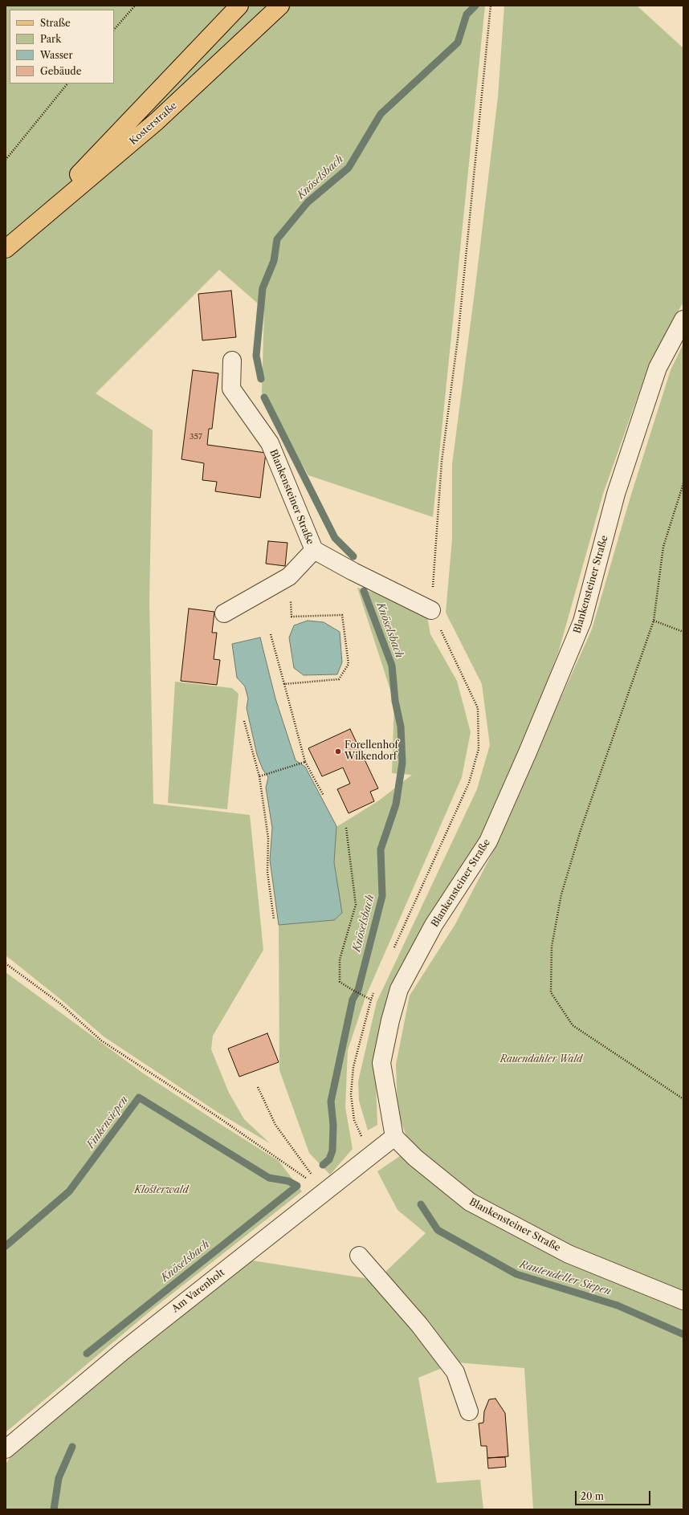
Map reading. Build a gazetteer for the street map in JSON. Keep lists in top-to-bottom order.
{
  "streets": {
    "main road": ["Kosterstraße"],
    "street": ["Blankensteiner Straße", "Am Varenholt"]
  },
  "crossings": [
    ["Blankensteiner Straße", "Am Varenholt"]
  ],
  "water": ["Knöselsbach", "Finkensiepen", "Rautendeller Siepen"],
  "parks": ["Rauendahler Wald", "Klosterwald"],
  "places": ["Forellenhof Wilkendorf"],
  "house_numbers": ["357"],
  "legend": [
    "Straße",
    "Park",
    "Wasser",
    "Gebäude"
  ],
  "scale_bar": "20 m"
}
